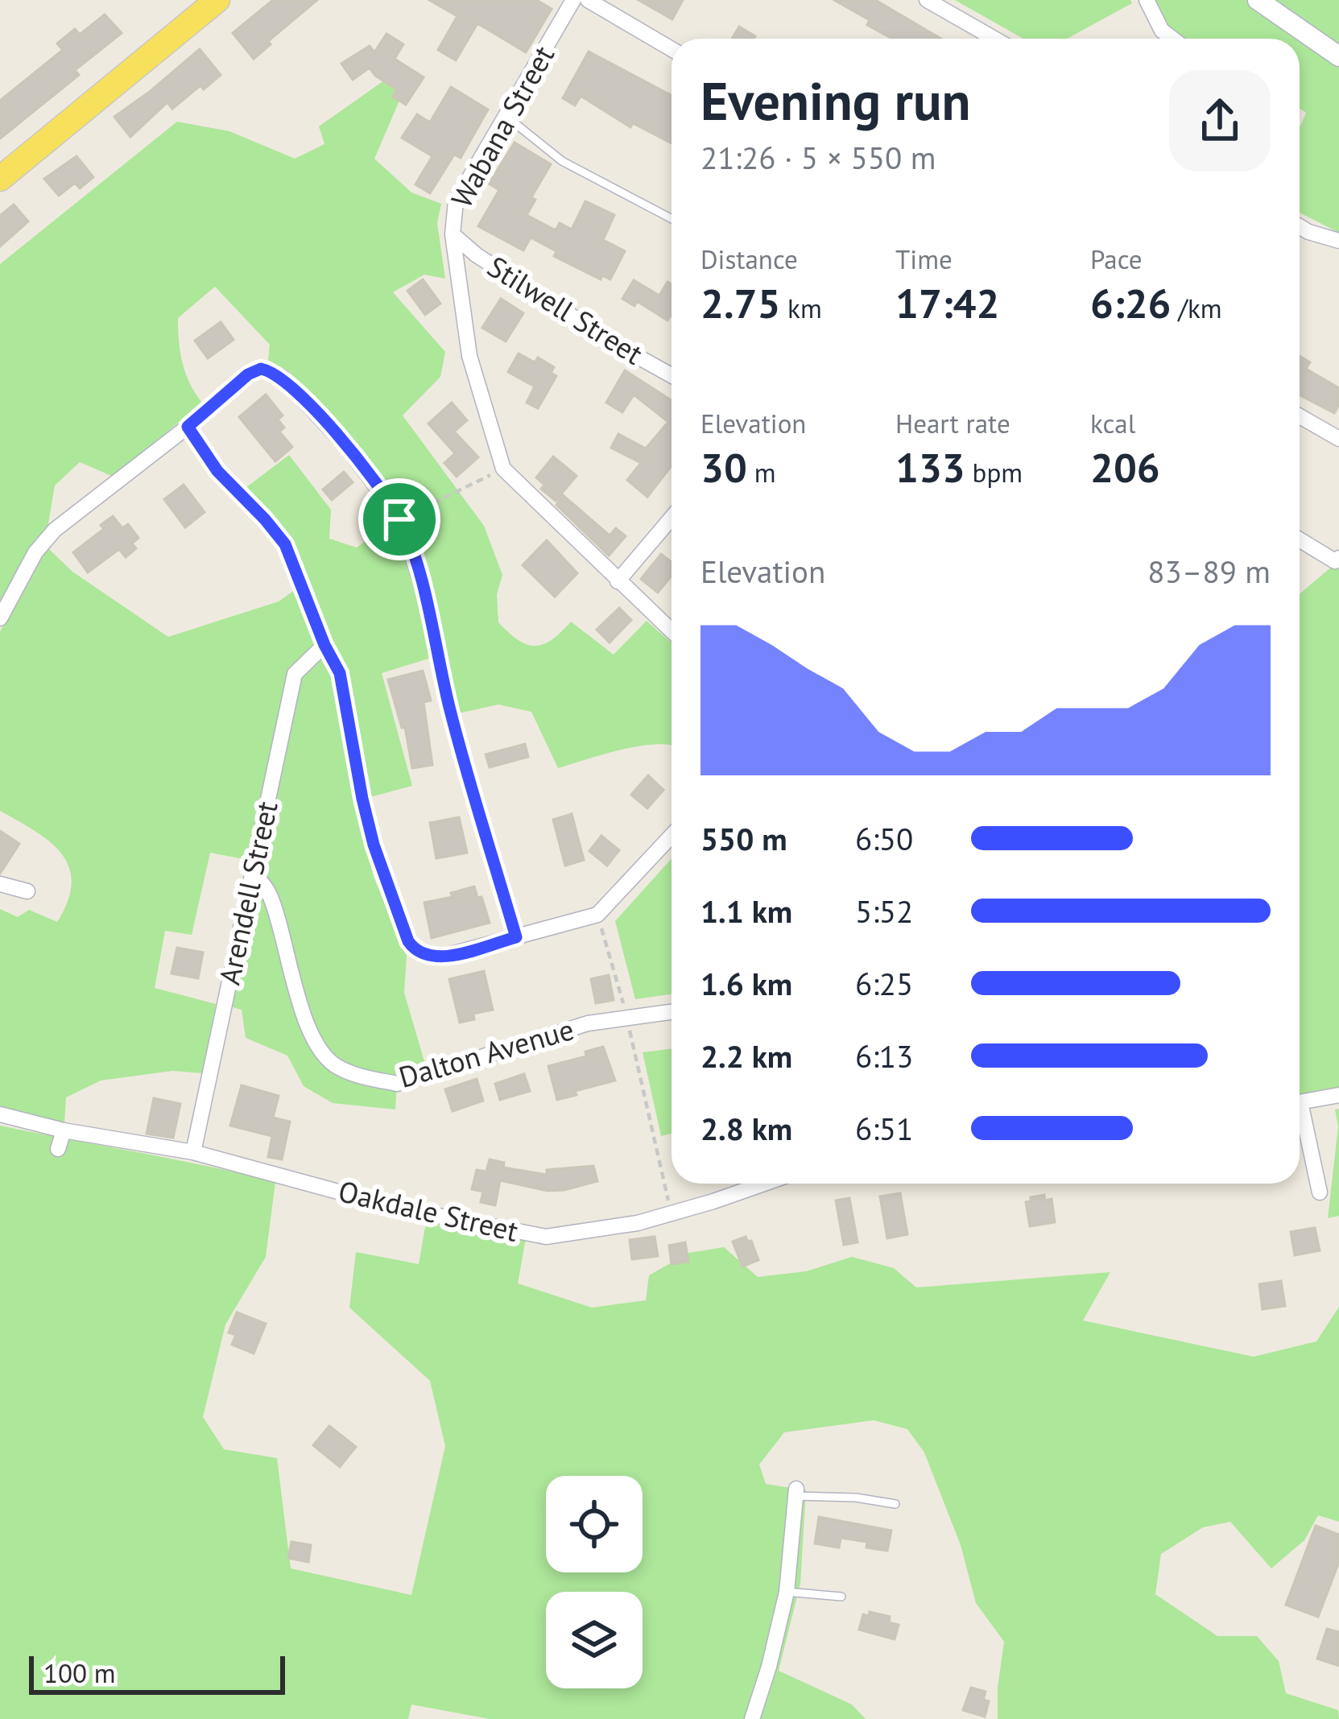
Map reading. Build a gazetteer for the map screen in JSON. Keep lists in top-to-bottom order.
{
  "streets": {
    "street": [
      "Wabana Street",
      "Stilwell Street",
      "Arendell Street",
      "Dalton Avenue",
      "Oakdale Street"
    ]
  },
  "crossings": [
    ["Wabana Street", "Stilwell Street"],
    ["Arendell Street", "Dalton Avenue"],
    ["Arendell Street", "Oakdale Street"]
  ],
  "scale_bar": "100 m",
  "page": {
    "heading": ["Evening run", "21:26 · 5 × 550 m"],
    "stats": [
      ["Distance", "2.75 km"],
      ["Time", "17:42"],
      ["Pace", "6:26 /km"],
      ["Elevation", "30 m"],
      ["Heart rate", "133 bpm"],
      ["kcal", "206"]
    ],
    "chart": ["Elevation", "83–89 m"],
    "list": [
      {
        "name": "550 m",
        "note": "6:50"
      },
      {
        "name": "1.1 km",
        "note": "5:52"
      },
      {
        "name": "1.6 km",
        "note": "6:25"
      },
      {
        "name": "2.2 km",
        "note": "6:13"
      },
      {
        "name": "2.8 km",
        "note": "6:51"
      }
    ],
    "scale": "100 m"
  }
}
